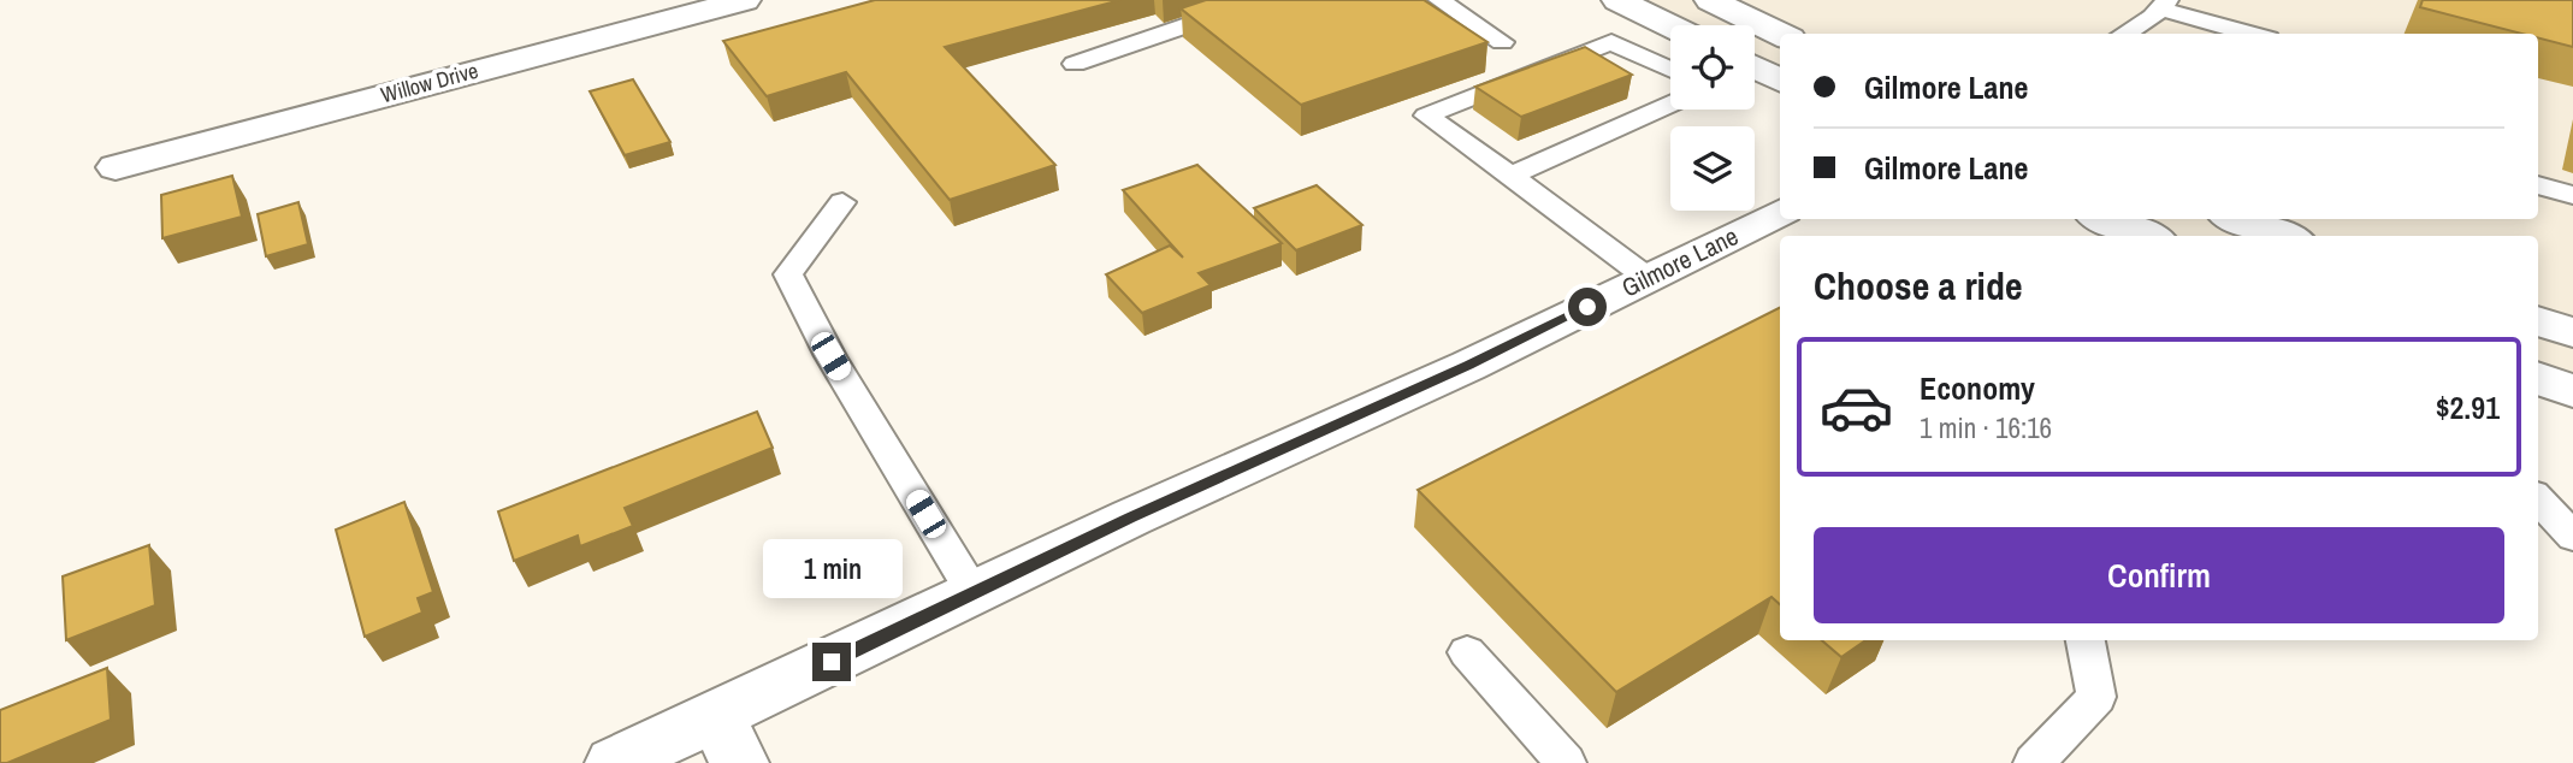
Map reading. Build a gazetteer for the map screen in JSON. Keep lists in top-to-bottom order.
{
  "streets": {
    "street": ["Willow Drive", "Gilmore Lane"]
  },
  "page": {
    "banner": ["Gilmore Lane", "Gilmore Lane"],
    "heading": "Choose a ride",
    "list": [
      {
        "name": "Economy",
        "note": "1 min · 16:16",
        "value": "$2.91"
      }
    ],
    "buttons": "Confirm",
    "bubble": "1 min"
  }
}
